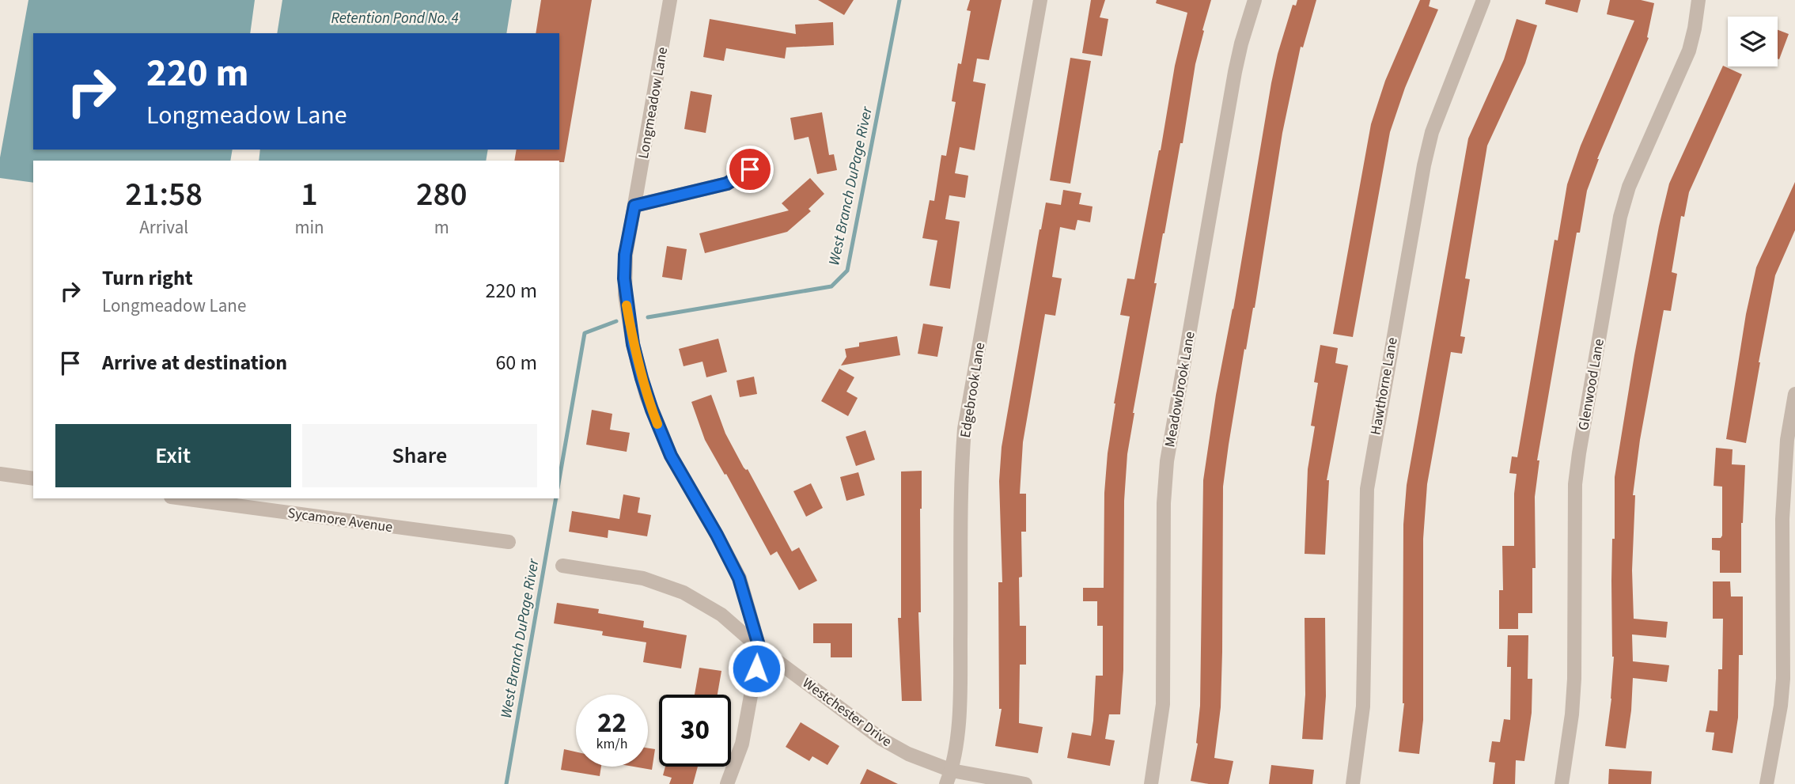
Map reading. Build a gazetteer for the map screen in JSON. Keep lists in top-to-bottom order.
{
  "streets": {
    "street": [
      "Longmeadow Lane",
      "Glenwood Lane",
      "Hawthorne Lane",
      "Meadowbrook Lane",
      "Edgebrook Lane",
      "Sycamore Avenue",
      "Westchester Drive"
    ]
  },
  "crossings": [
    ["Longmeadow Lane", "Westchester Drive"],
    ["Edgebrook Lane", "Westchester Drive"]
  ],
  "water": ["Retention Pond No. 4", "West Branch DuPage River"],
  "page": {
    "turn": ["220 m", "Longmeadow Lane"],
    "eta": [
      "21:58",
      "Arrival",
      "1",
      "min",
      "280",
      "m"
    ],
    "list": [
      {
        "name": "Turn right",
        "note": "Longmeadow Lane",
        "value": "220 m"
      },
      {
        "name": "Arrive at destination",
        "value": "60 m"
      }
    ],
    "buttons": ["Exit", "Share"],
    "speed": "22 km/h",
    "limit": "30"
  }
}
